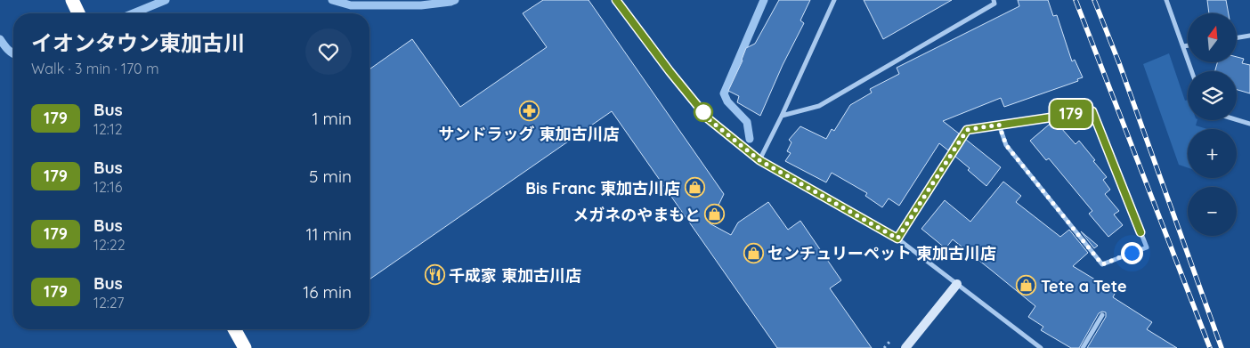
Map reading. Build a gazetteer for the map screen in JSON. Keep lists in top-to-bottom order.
{
  "places": {
    "pharmacy": ["サンドラッグ 東加古川店"],
    "shop": [
      "Bis Franc 東加古川店",
      "メガネのやまもと",
      "センチュリーペット 東加古川店",
      "Tete a Tete"
    ],
    "restaurant": ["千成家 東加古川店"]
  },
  "lines": ["bus line 179"],
  "north": "top",
  "page": {
    "on_map": "179",
    "map_buttons": ["+", "−"],
    "heading": ["イオンタウン東加古川", "Walk · 3 min · 170 m"],
    "list": [
      {
        "mark": "179",
        "name": "Bus",
        "note": "12:12",
        "value": "1 min"
      },
      {
        "mark": "179",
        "name": "Bus",
        "note": "12:16",
        "value": "5 min"
      },
      {
        "mark": "179",
        "name": "Bus",
        "note": "12:22",
        "value": "11 min"
      },
      {
        "mark": "179",
        "name": "Bus",
        "note": "12:27",
        "value": "16 min"
      }
    ]
  }
}
